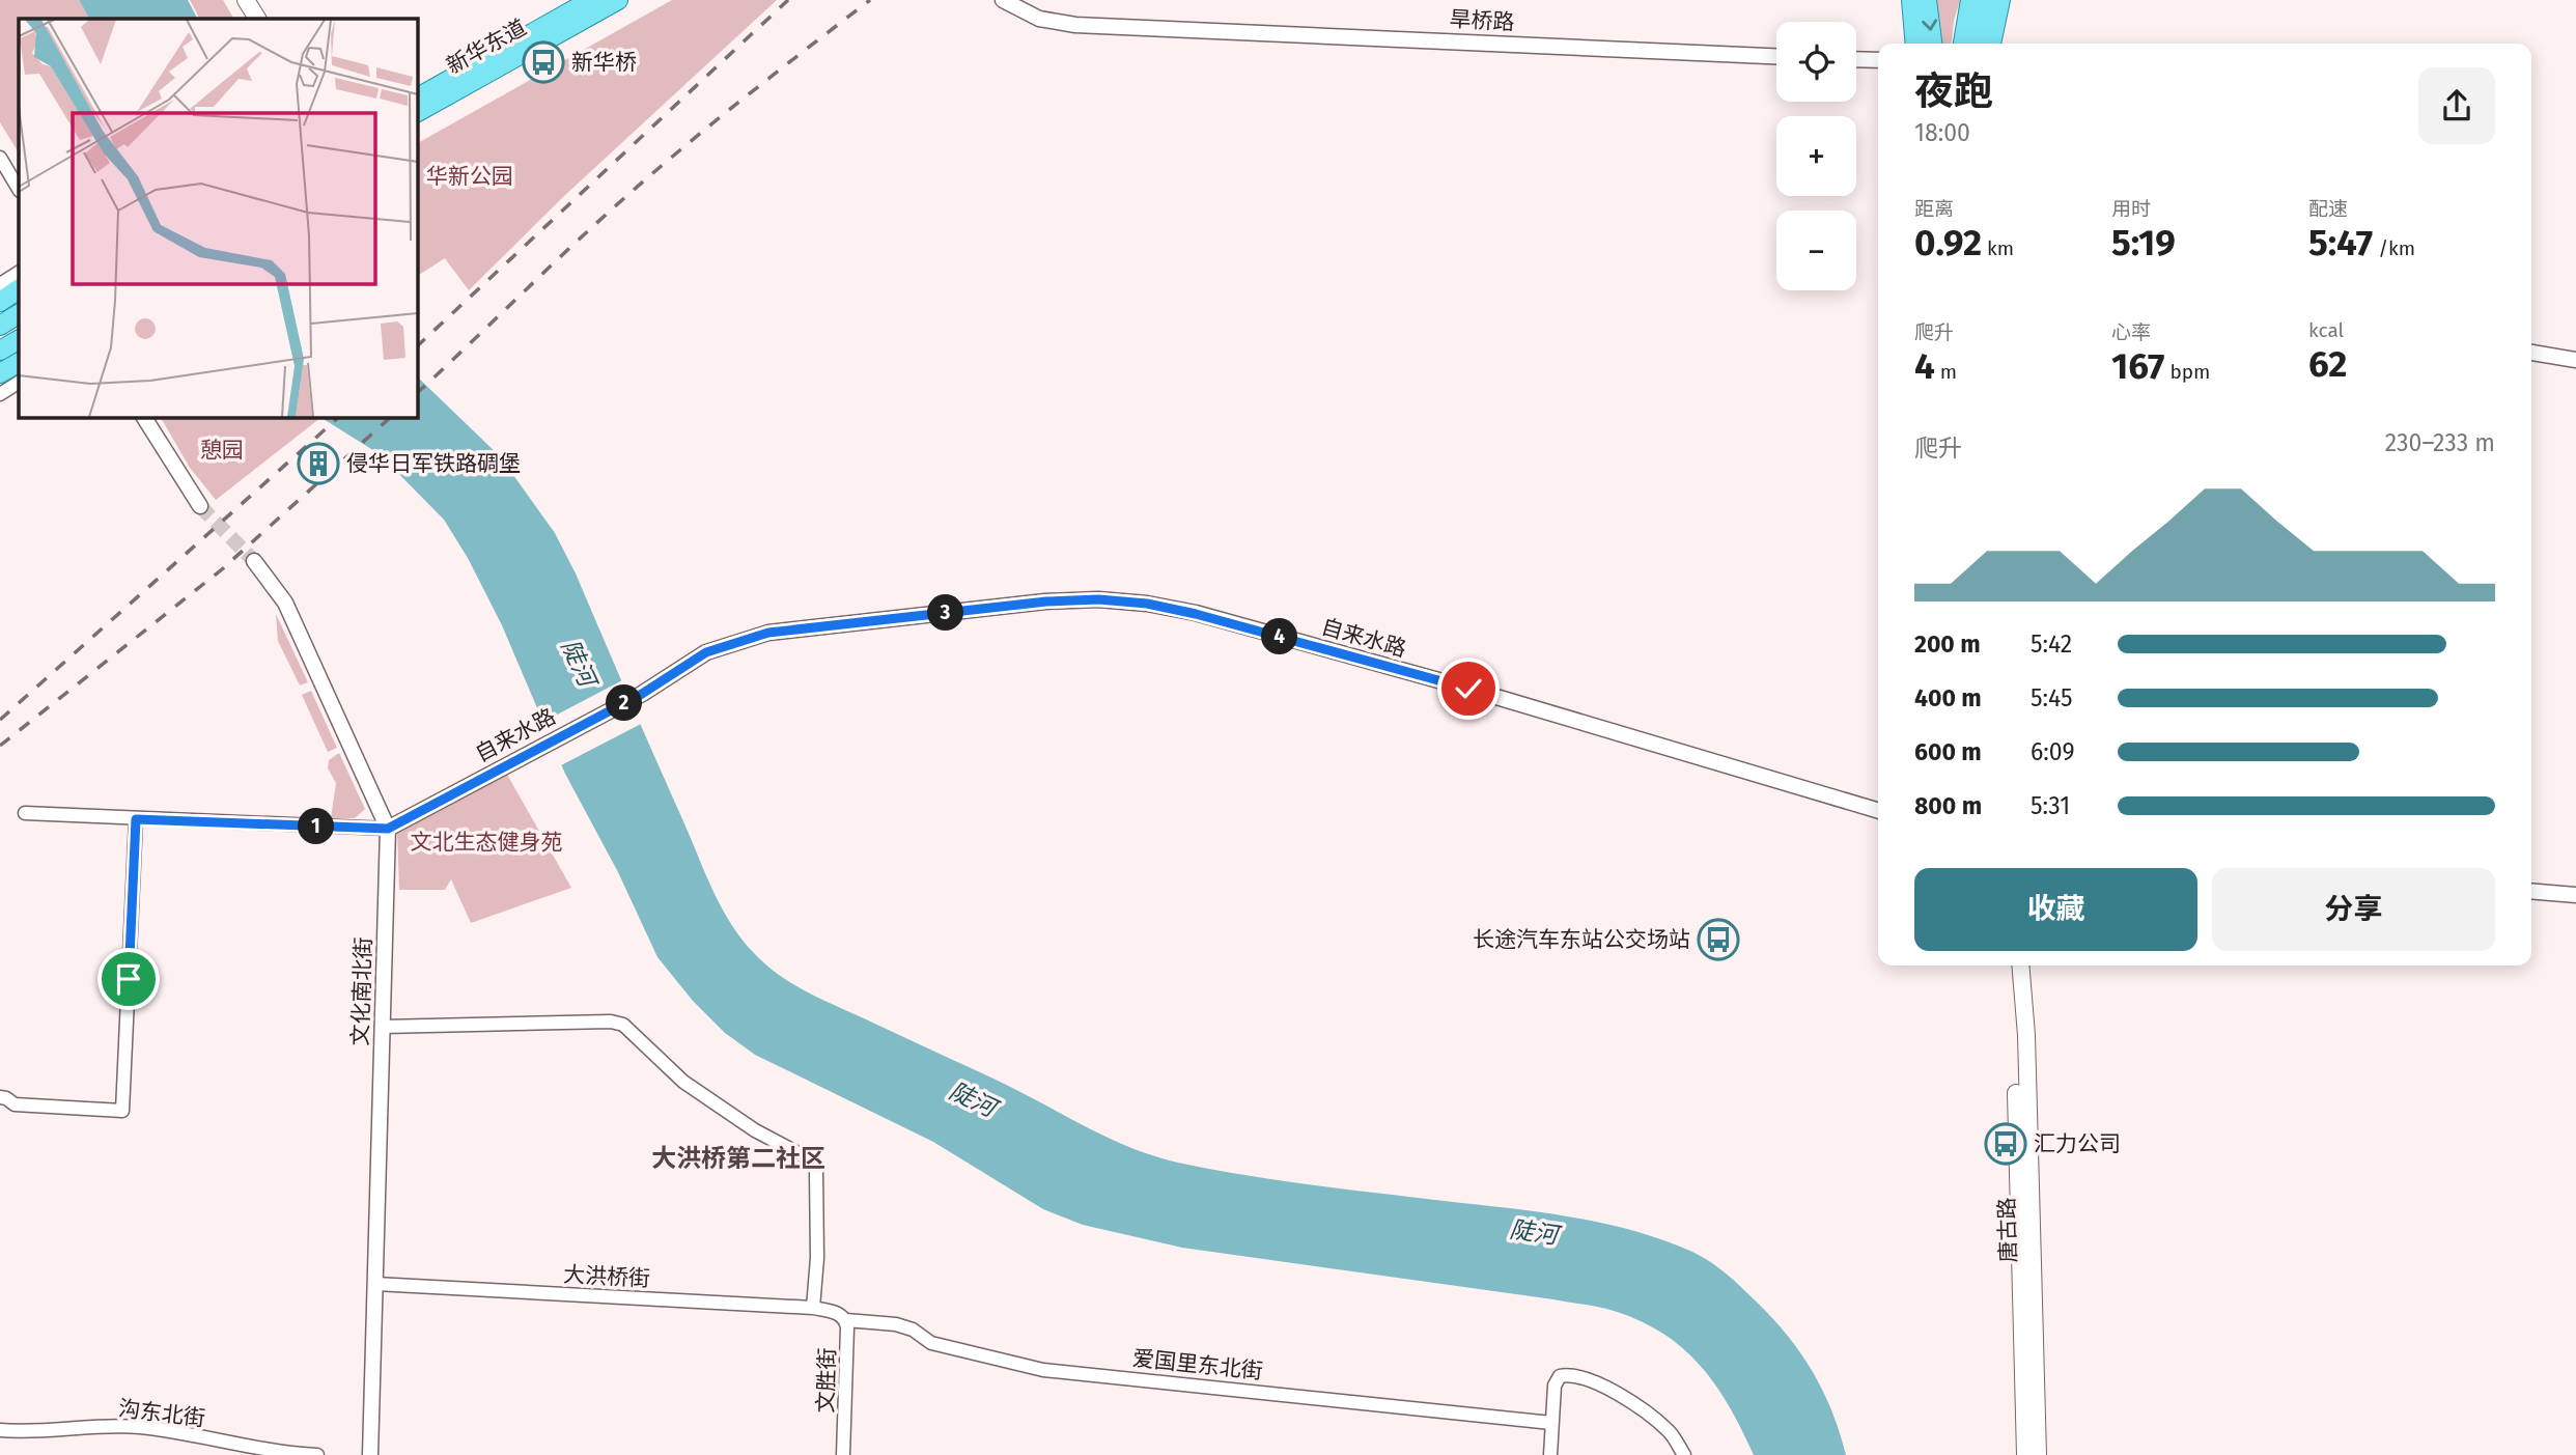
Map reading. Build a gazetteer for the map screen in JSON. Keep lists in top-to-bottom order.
{
  "streets": {
    "main road": ["新华东道", "唐古路"],
    "street": [
      "旱桥路",
      "自来水路",
      "文化南北街",
      "大洪桥街",
      "爱国里东北街",
      "文胜街",
      "沟东北街"
    ]
  },
  "crossings": [
    ["自来水路", "文化南北街"],
    ["文化南北街", "大洪桥街"],
    ["大洪桥街", "爱国里东北街"],
    ["大洪桥街", "文胜街"],
    ["爱国里东北街", "文胜街"]
  ],
  "districts": ["大洪桥第二社区"],
  "water": ["陡河"],
  "parks": ["华新公园", "憩园", "文北生态健身苑"],
  "places": {
    "bus stop": ["新华桥", "长途汽车东站公交场站", "汇力公司"],
    "building": ["侵华日军铁路碉堡"]
  },
  "page": {
    "map_buttons": ["+", "−"],
    "heading": ["夜跑", "18:00"],
    "stats": [
      ["距离", "0.92 km"],
      ["用时", "5:19"],
      ["配速", "5:47 /km"],
      ["爬升", "4 m"],
      ["心率", "167 bpm"],
      ["kcal", "62"]
    ],
    "chart": ["爬升", "230–233 m"],
    "pins": [
      "3",
      "4",
      "2",
      "1"
    ],
    "list": [
      {
        "name": "200 m",
        "note": "5:42"
      },
      {
        "name": "400 m",
        "note": "5:45"
      },
      {
        "name": "600 m",
        "note": "6:09"
      },
      {
        "name": "800 m",
        "note": "5:31"
      }
    ],
    "buttons": ["收藏", "分享"]
  }
}
